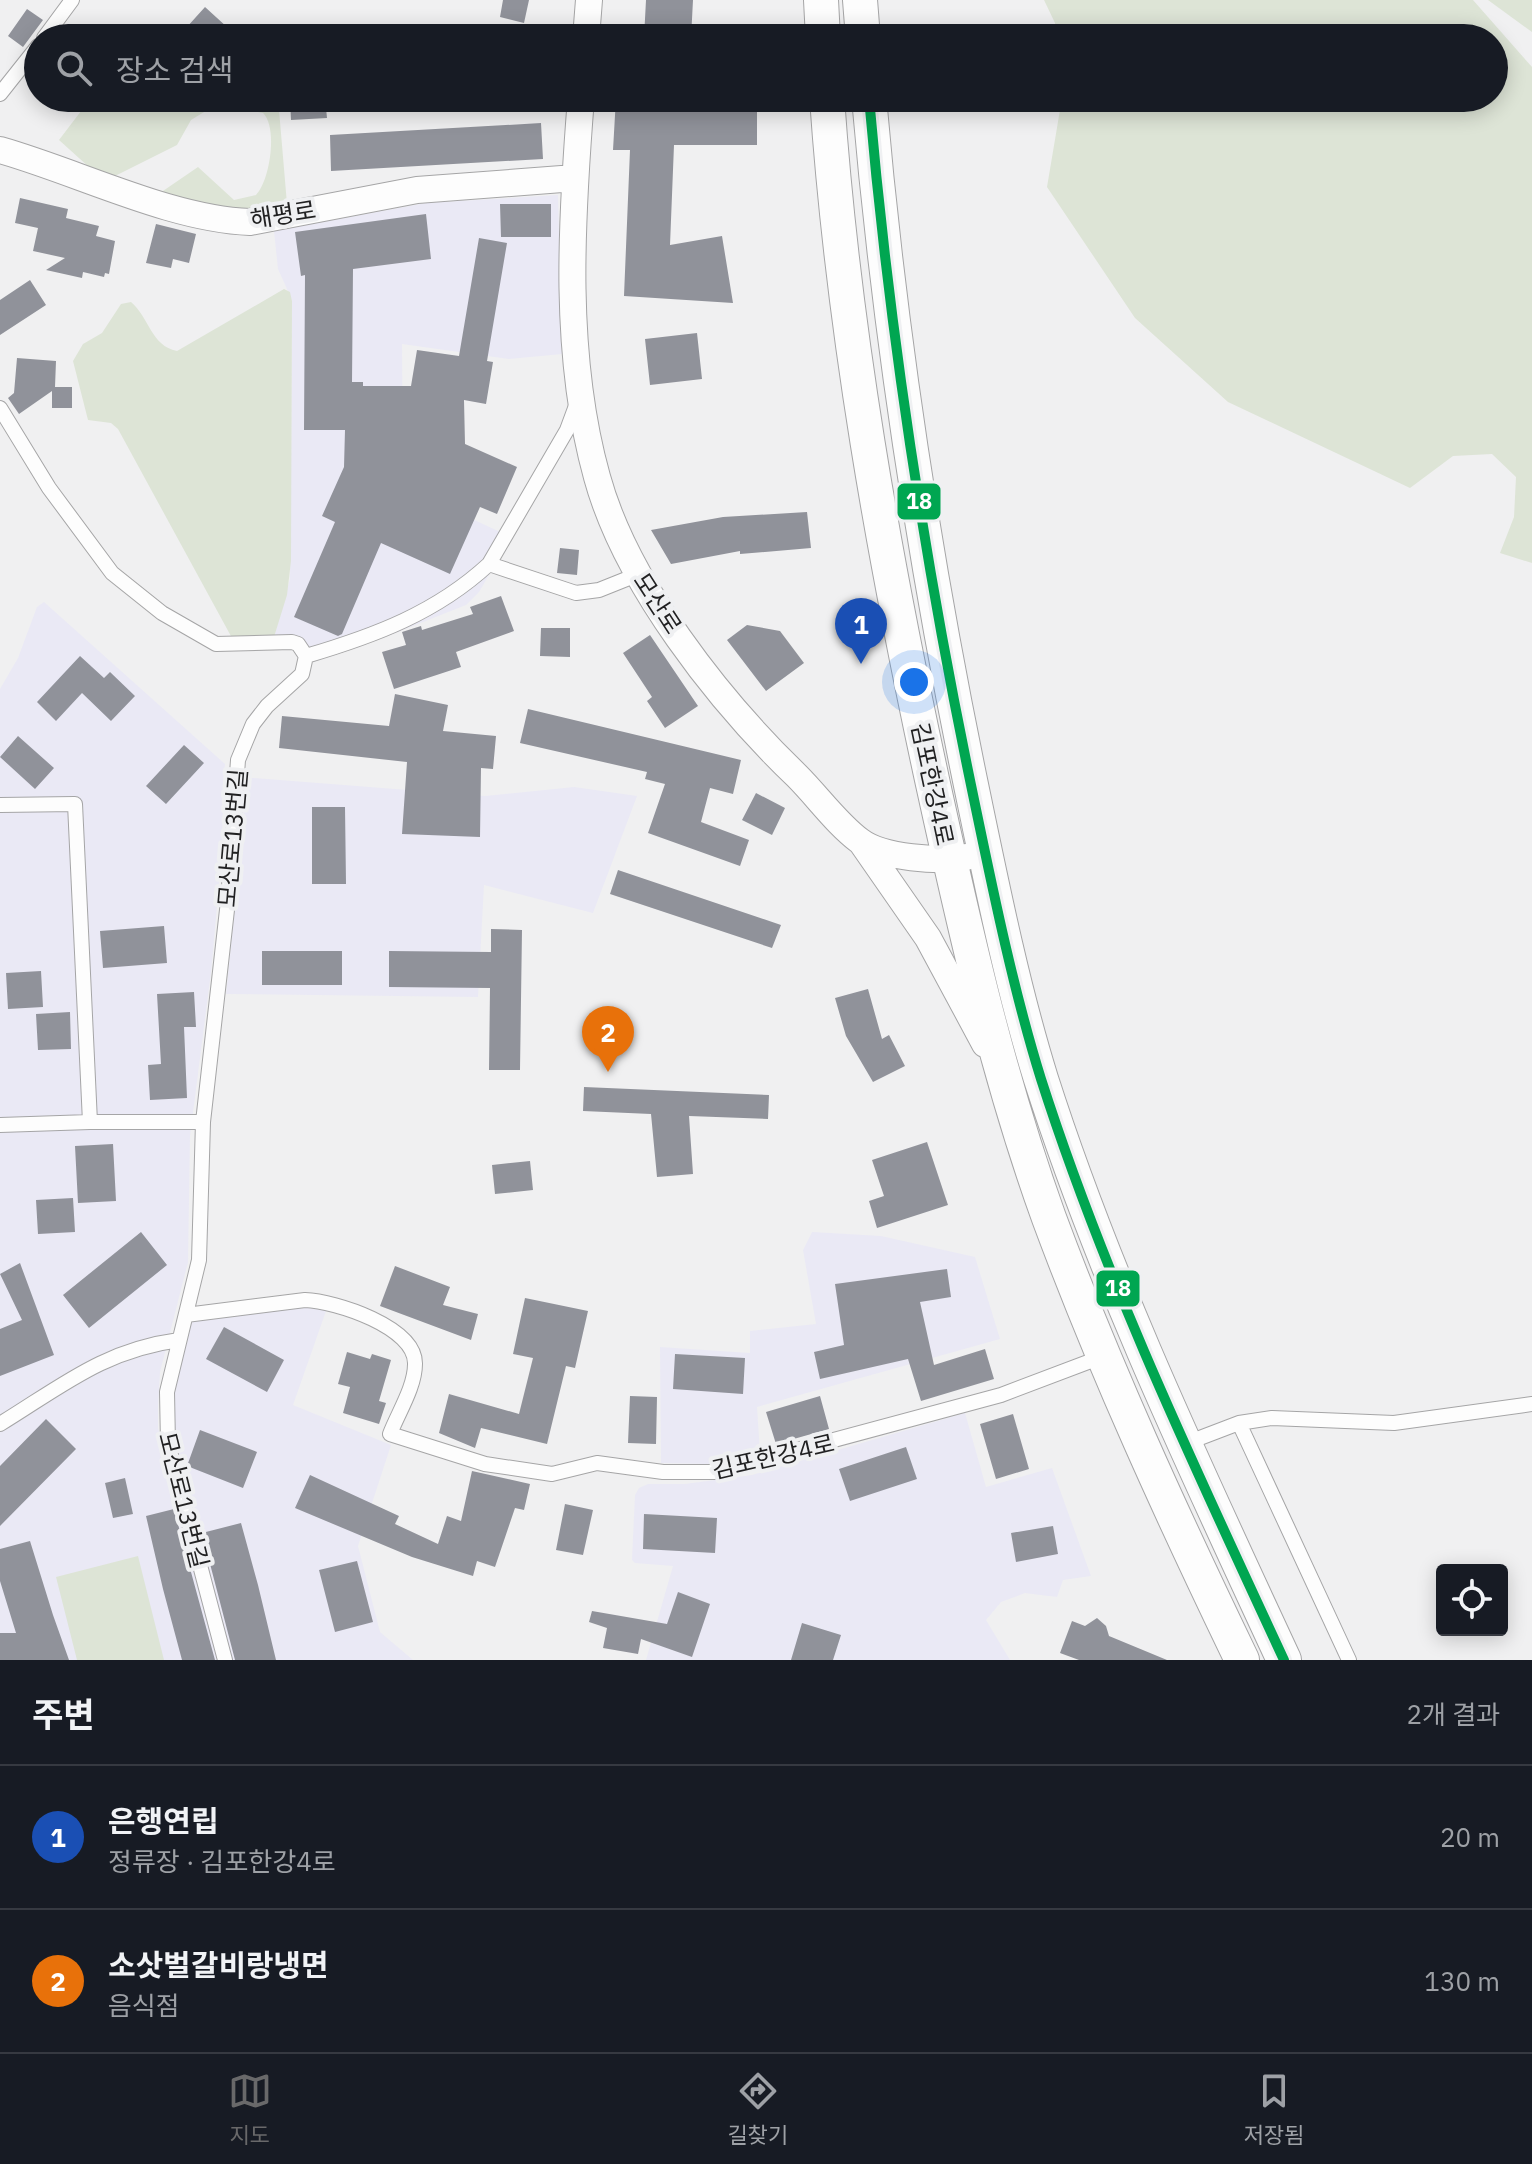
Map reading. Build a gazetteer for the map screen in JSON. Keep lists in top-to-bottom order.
{
  "streets": {
    "street": ["해평로", "모산로", "김포한강4로"],
    "lane": ["모산로13번길"]
  },
  "crossings": [
    ["해평로", "모산로"],
    ["모산로", "김포한강4로"],
    ["김포한강4로", "모산로13번길"]
  ],
  "lines": ["transit line 18"],
  "page": {
    "search": "장소 검색",
    "pins": ["1", "2"],
    "heading": ["주변", "2개 결과"],
    "list": [
      {
        "mark": "1",
        "name": "은행연립",
        "note": "정류장 · 김포한강4로",
        "value": "20 m"
      },
      {
        "mark": "2",
        "name": "소삿벌갈비랑냉면",
        "note": "음식점",
        "value": "130 m"
      }
    ],
    "nav": ["지도", "길찾기", "저장됨"]
  }
}
